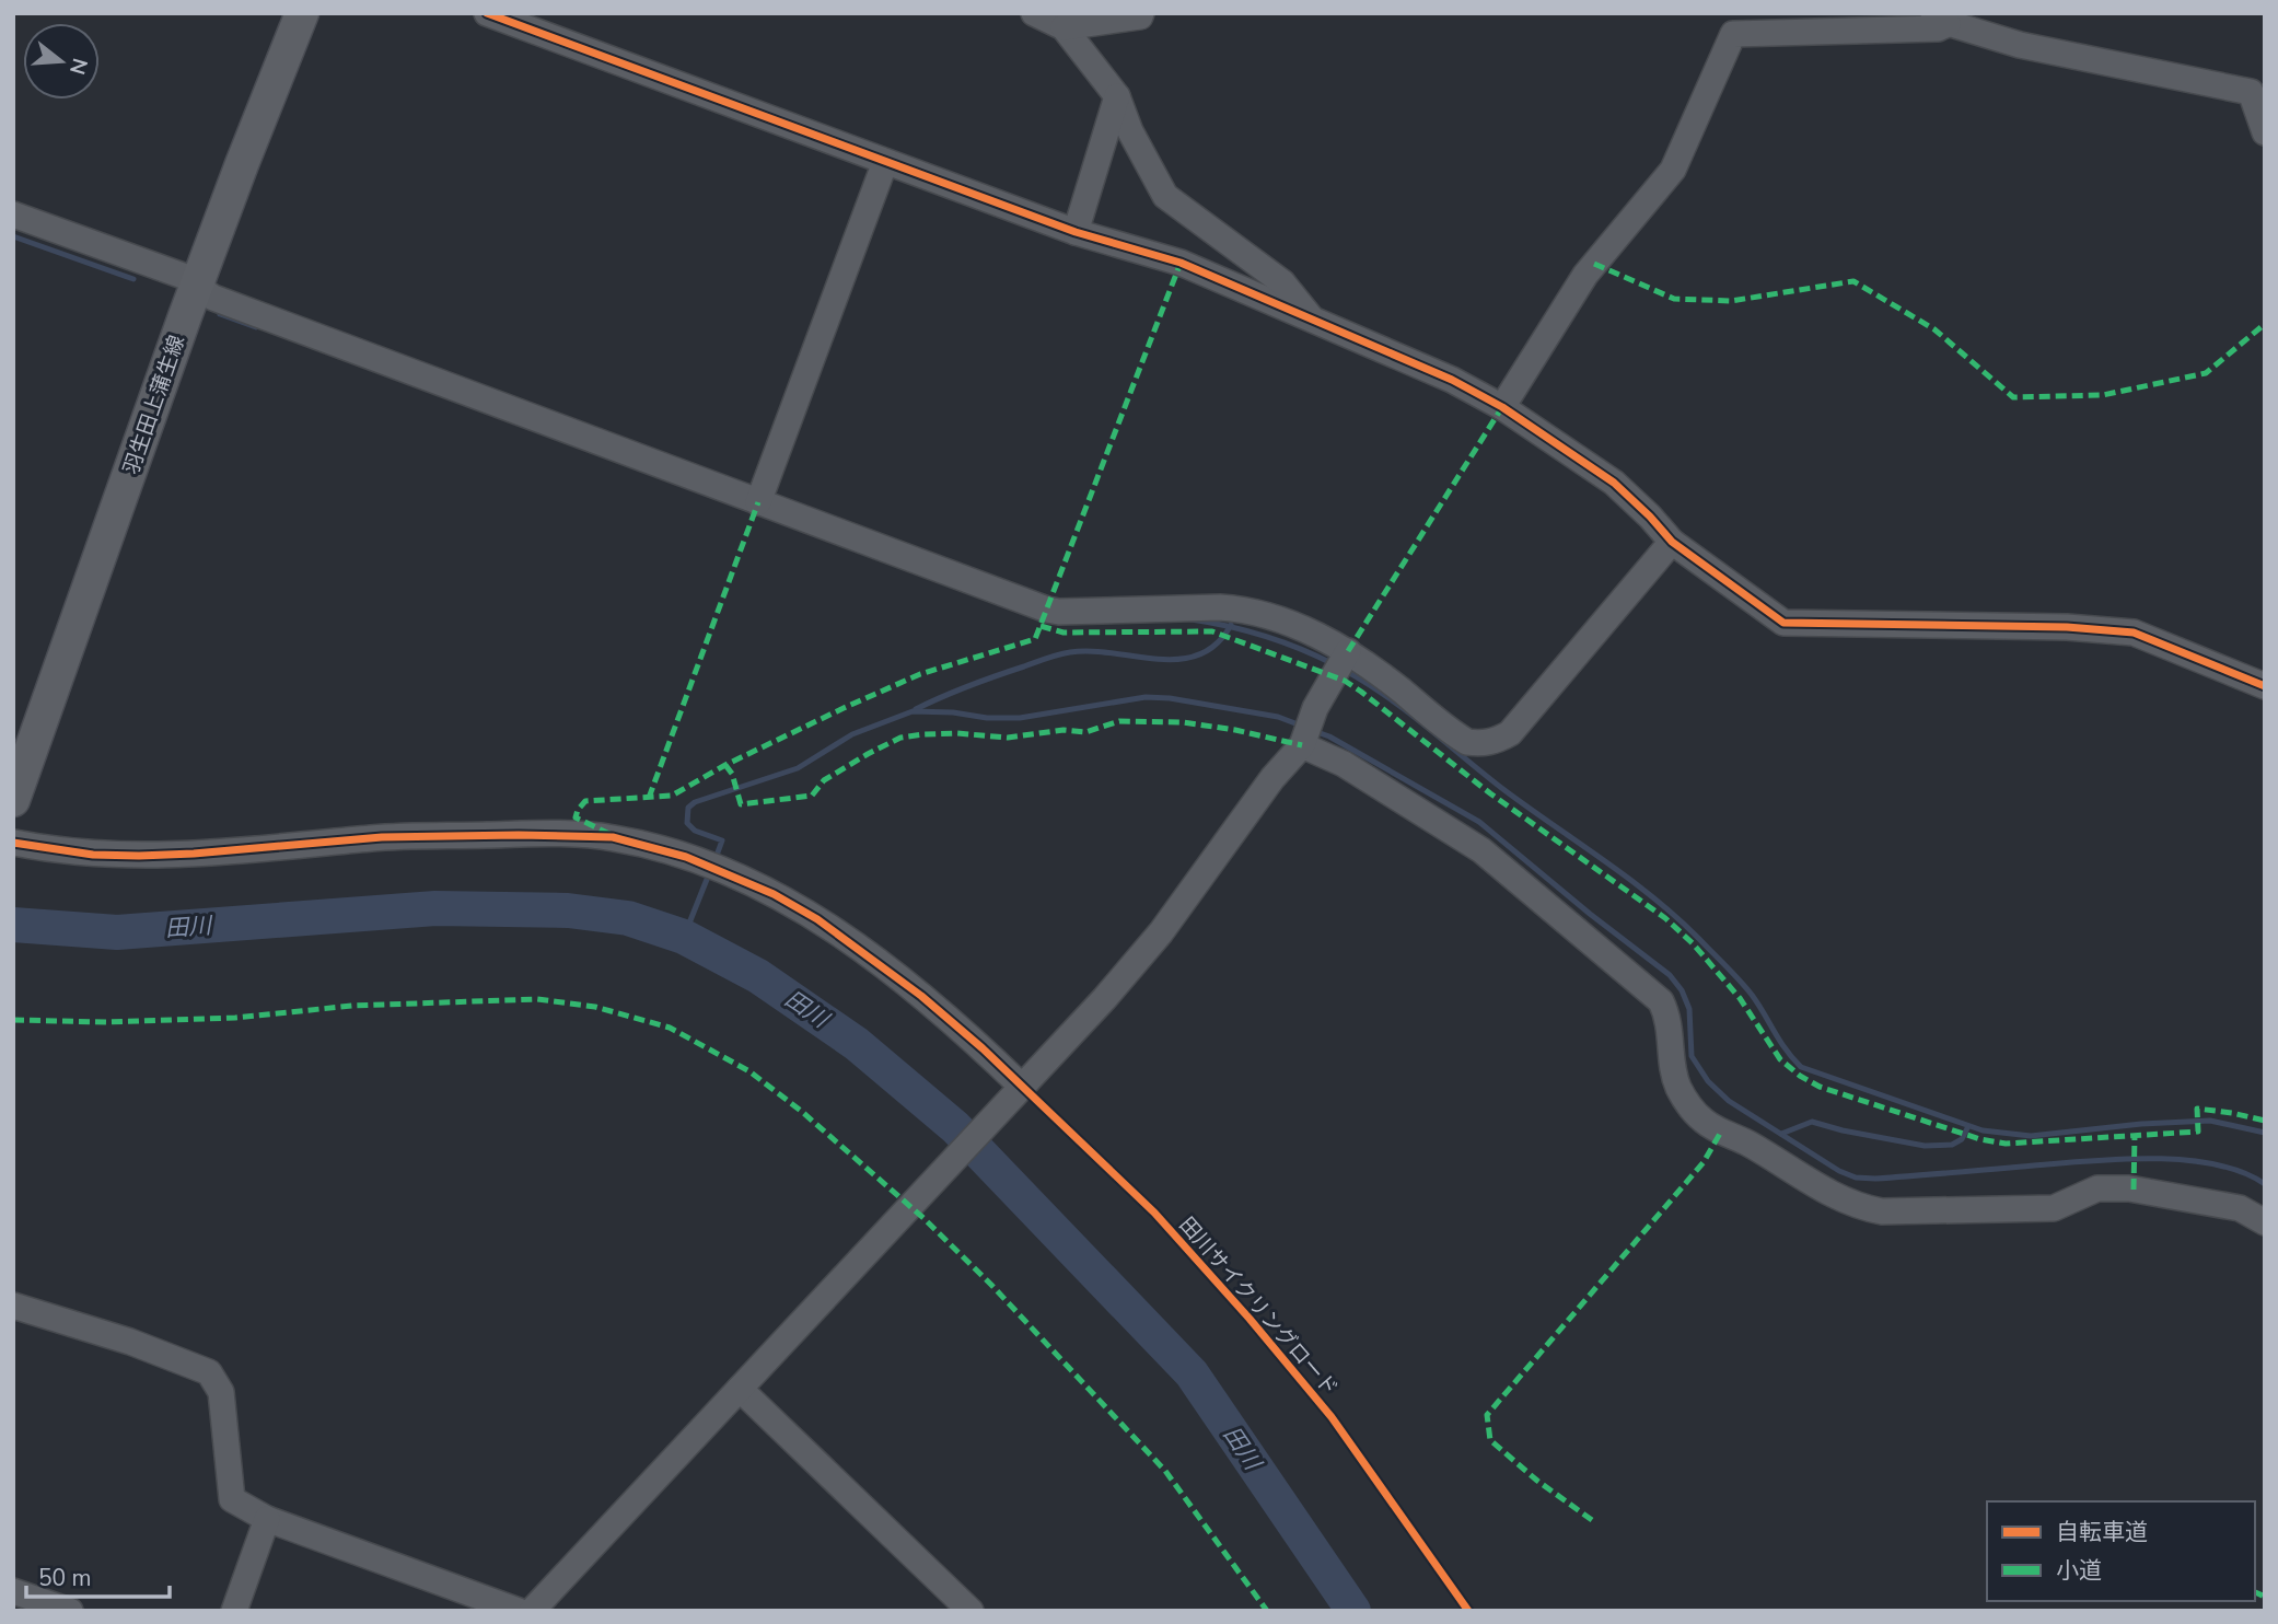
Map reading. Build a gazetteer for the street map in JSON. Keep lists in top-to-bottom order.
{
  "streets": {
    "main road": ["羽生田上蒲生線"],
    "cycle path": ["田川サイクリングロード"]
  },
  "water": ["田川"],
  "legend": ["自転車道", "小道"],
  "scale_bar": "50 m",
  "north": "right"
}
